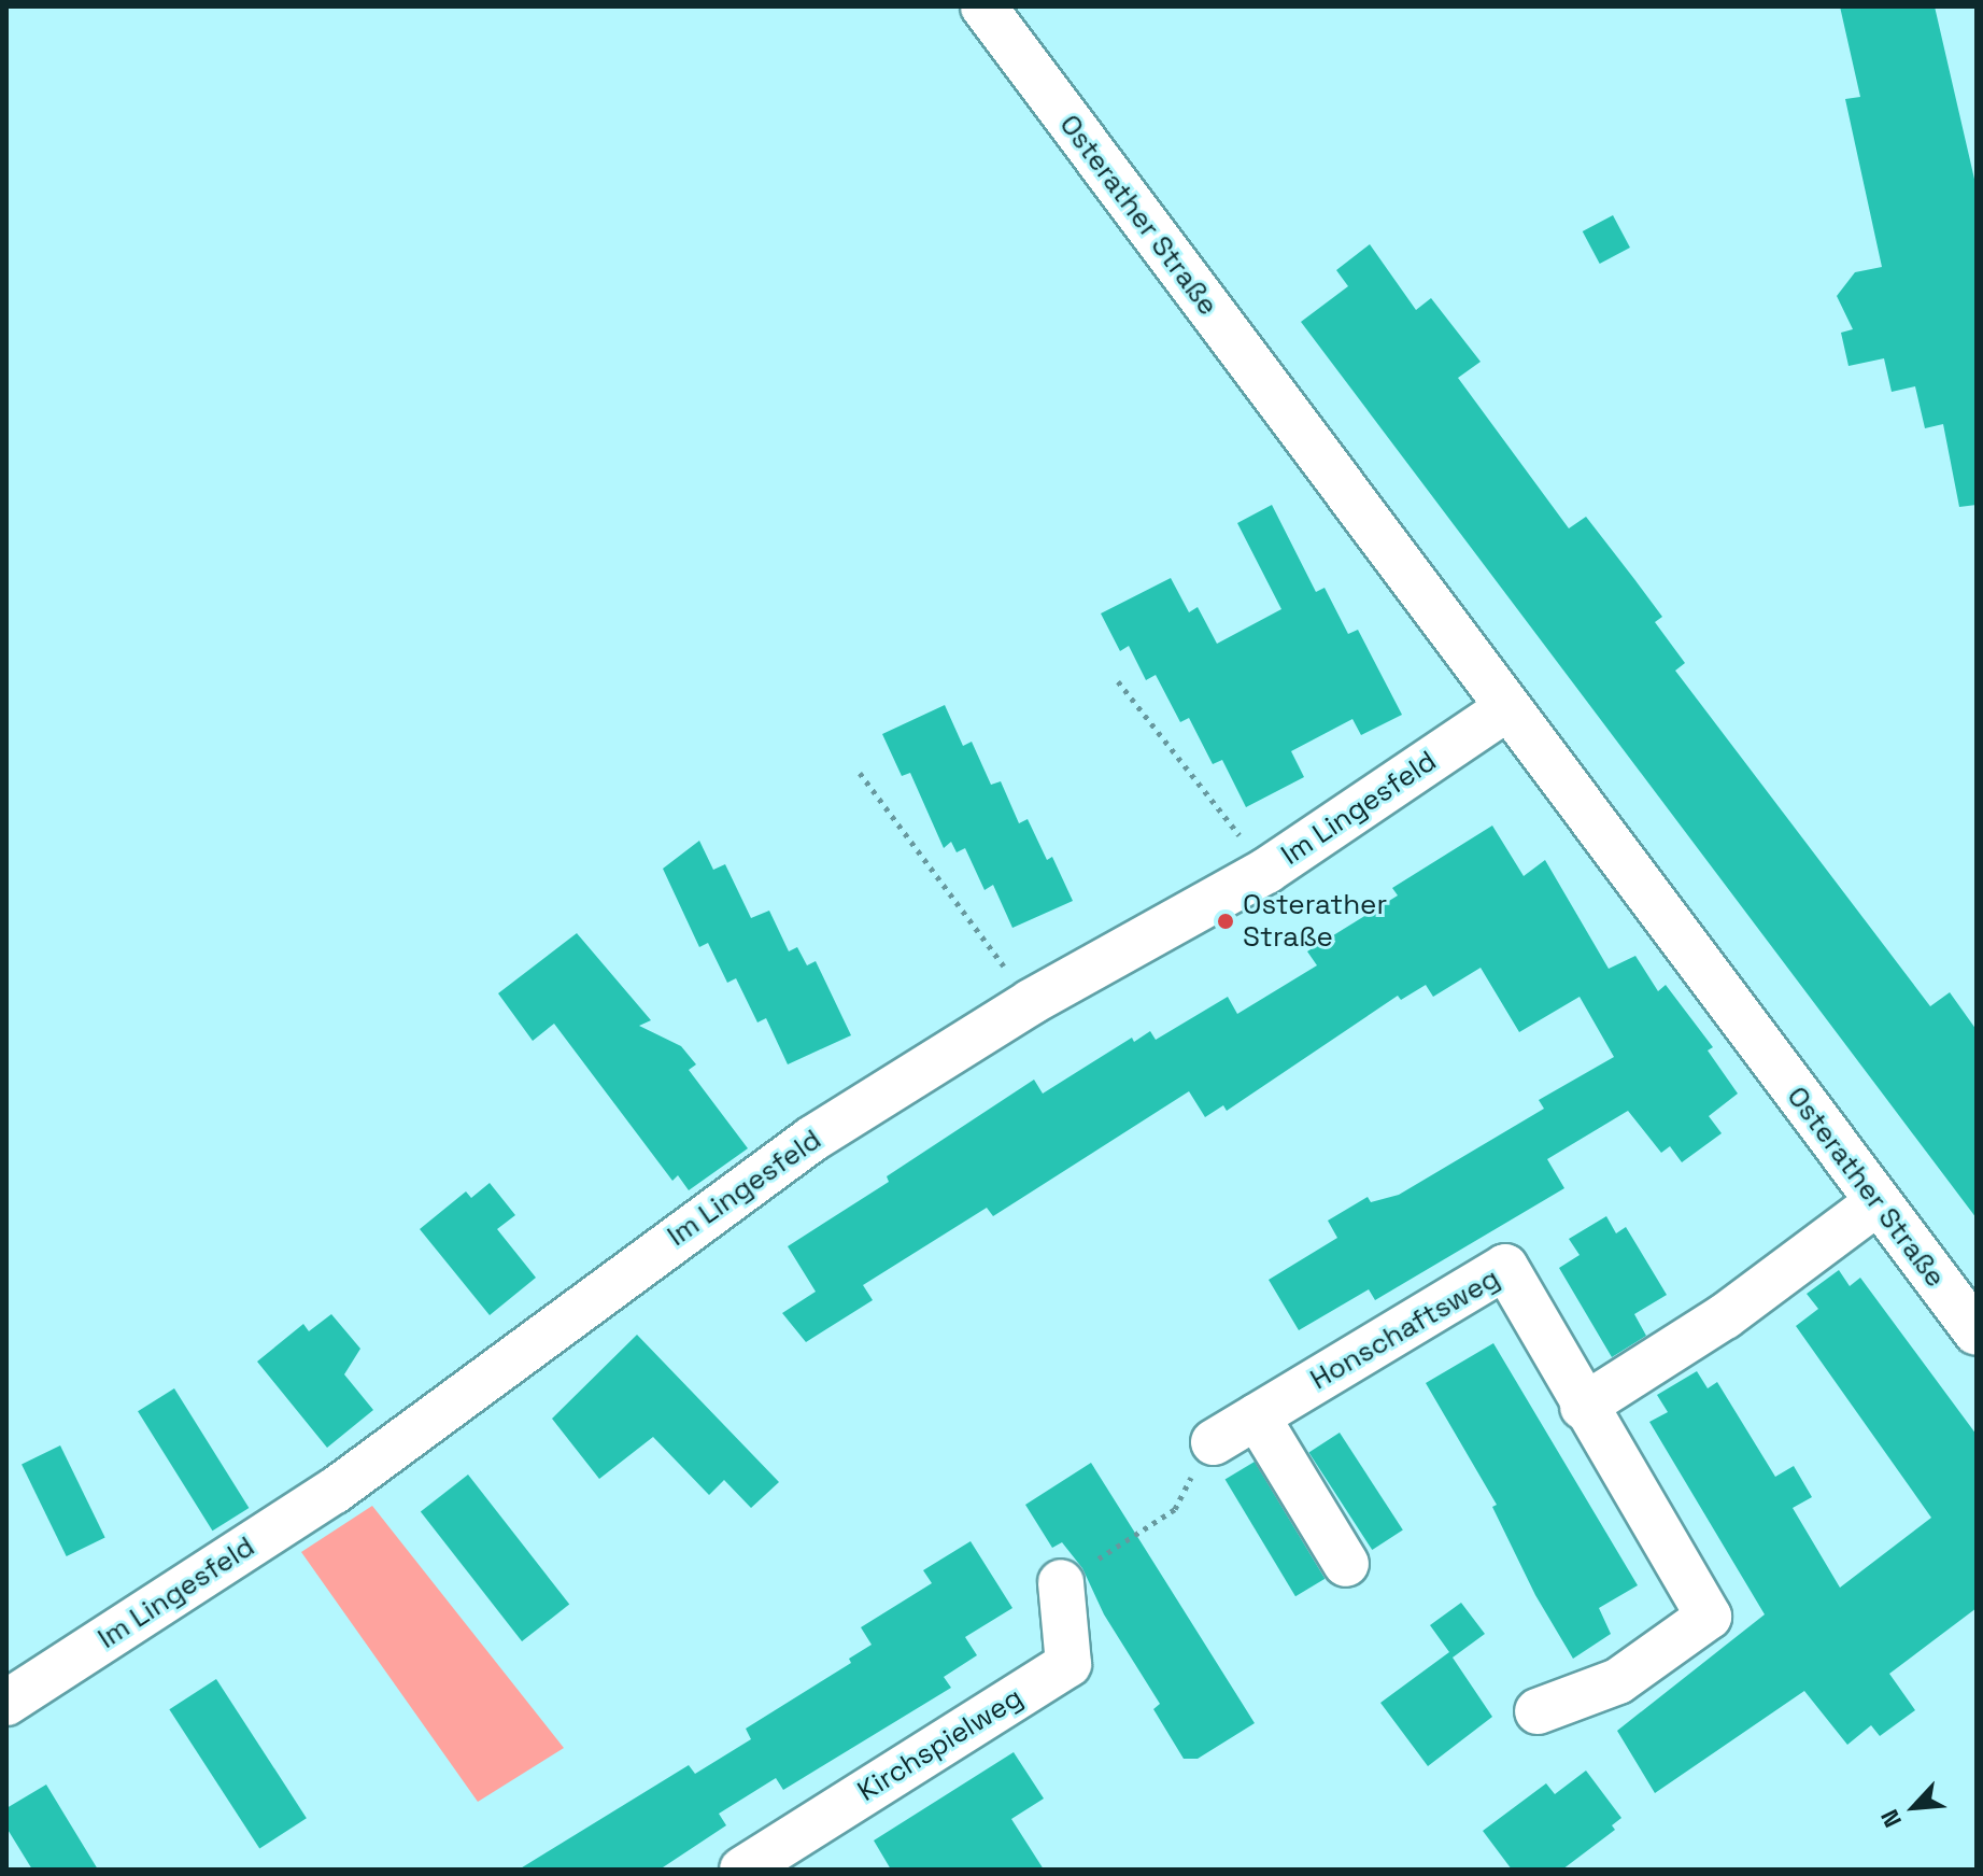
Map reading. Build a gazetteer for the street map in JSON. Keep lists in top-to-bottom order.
{
  "streets": {
    "street": [
      "Osterather Straße",
      "Im Lingesfeld",
      "Honschaftsweg",
      "Kirchspielweg"
    ]
  },
  "crossings": [
    ["Osterather Straße", "Im Lingesfeld"]
  ],
  "places": ["Osterather Straße"],
  "north": "bottom left"
}
